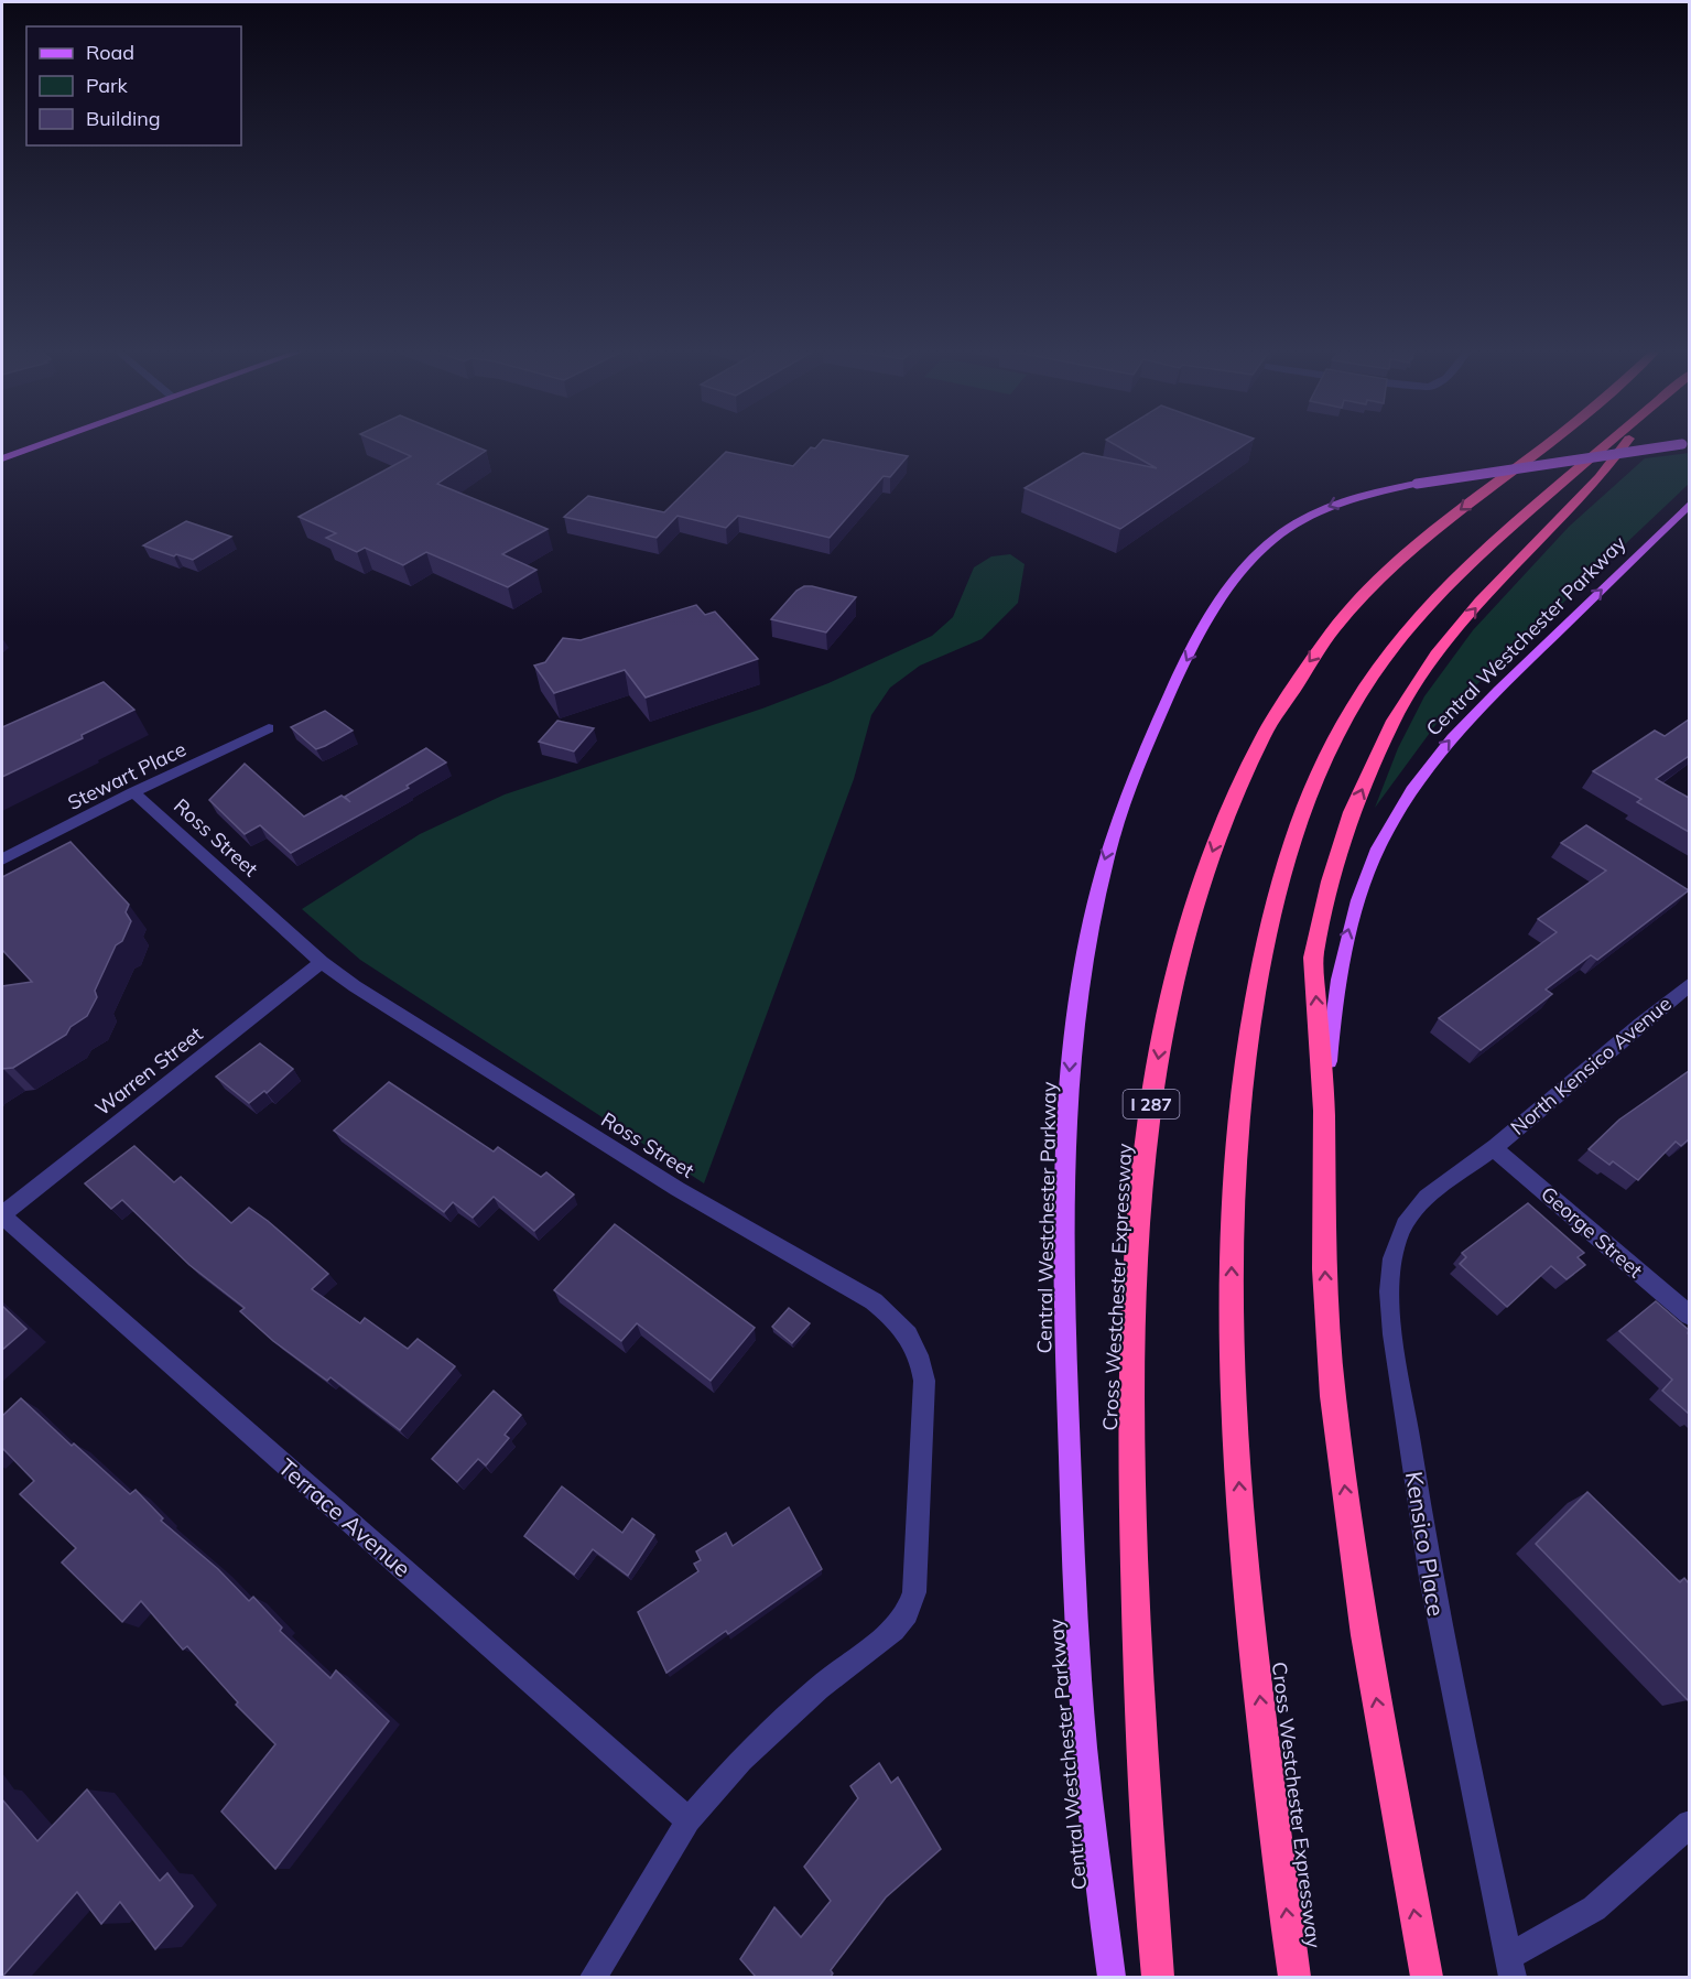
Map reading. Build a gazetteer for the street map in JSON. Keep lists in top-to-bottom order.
{
  "streets": {
    "highway": ["I 287", "Cross Westchester Expressway"],
    "main road": ["Central Westchester Parkway"],
    "street": [
      "Stewart Place",
      "Ross Street",
      "North Kensico Avenue",
      "Warren Street",
      "George Street",
      "Terrace Avenue",
      "Kensico Place"
    ]
  },
  "crossings": [
    ["Stewart Place", "Ross Street"],
    ["Ross Street", "Warren Street"],
    ["Ross Street", "Terrace Avenue"],
    ["North Kensico Avenue", "George Street"],
    ["North Kensico Avenue", "Kensico Place"],
    ["Warren Street", "Terrace Avenue"],
    ["George Street", "Kensico Place"]
  ],
  "legend": ["Road", "Park", "Building"]
}
